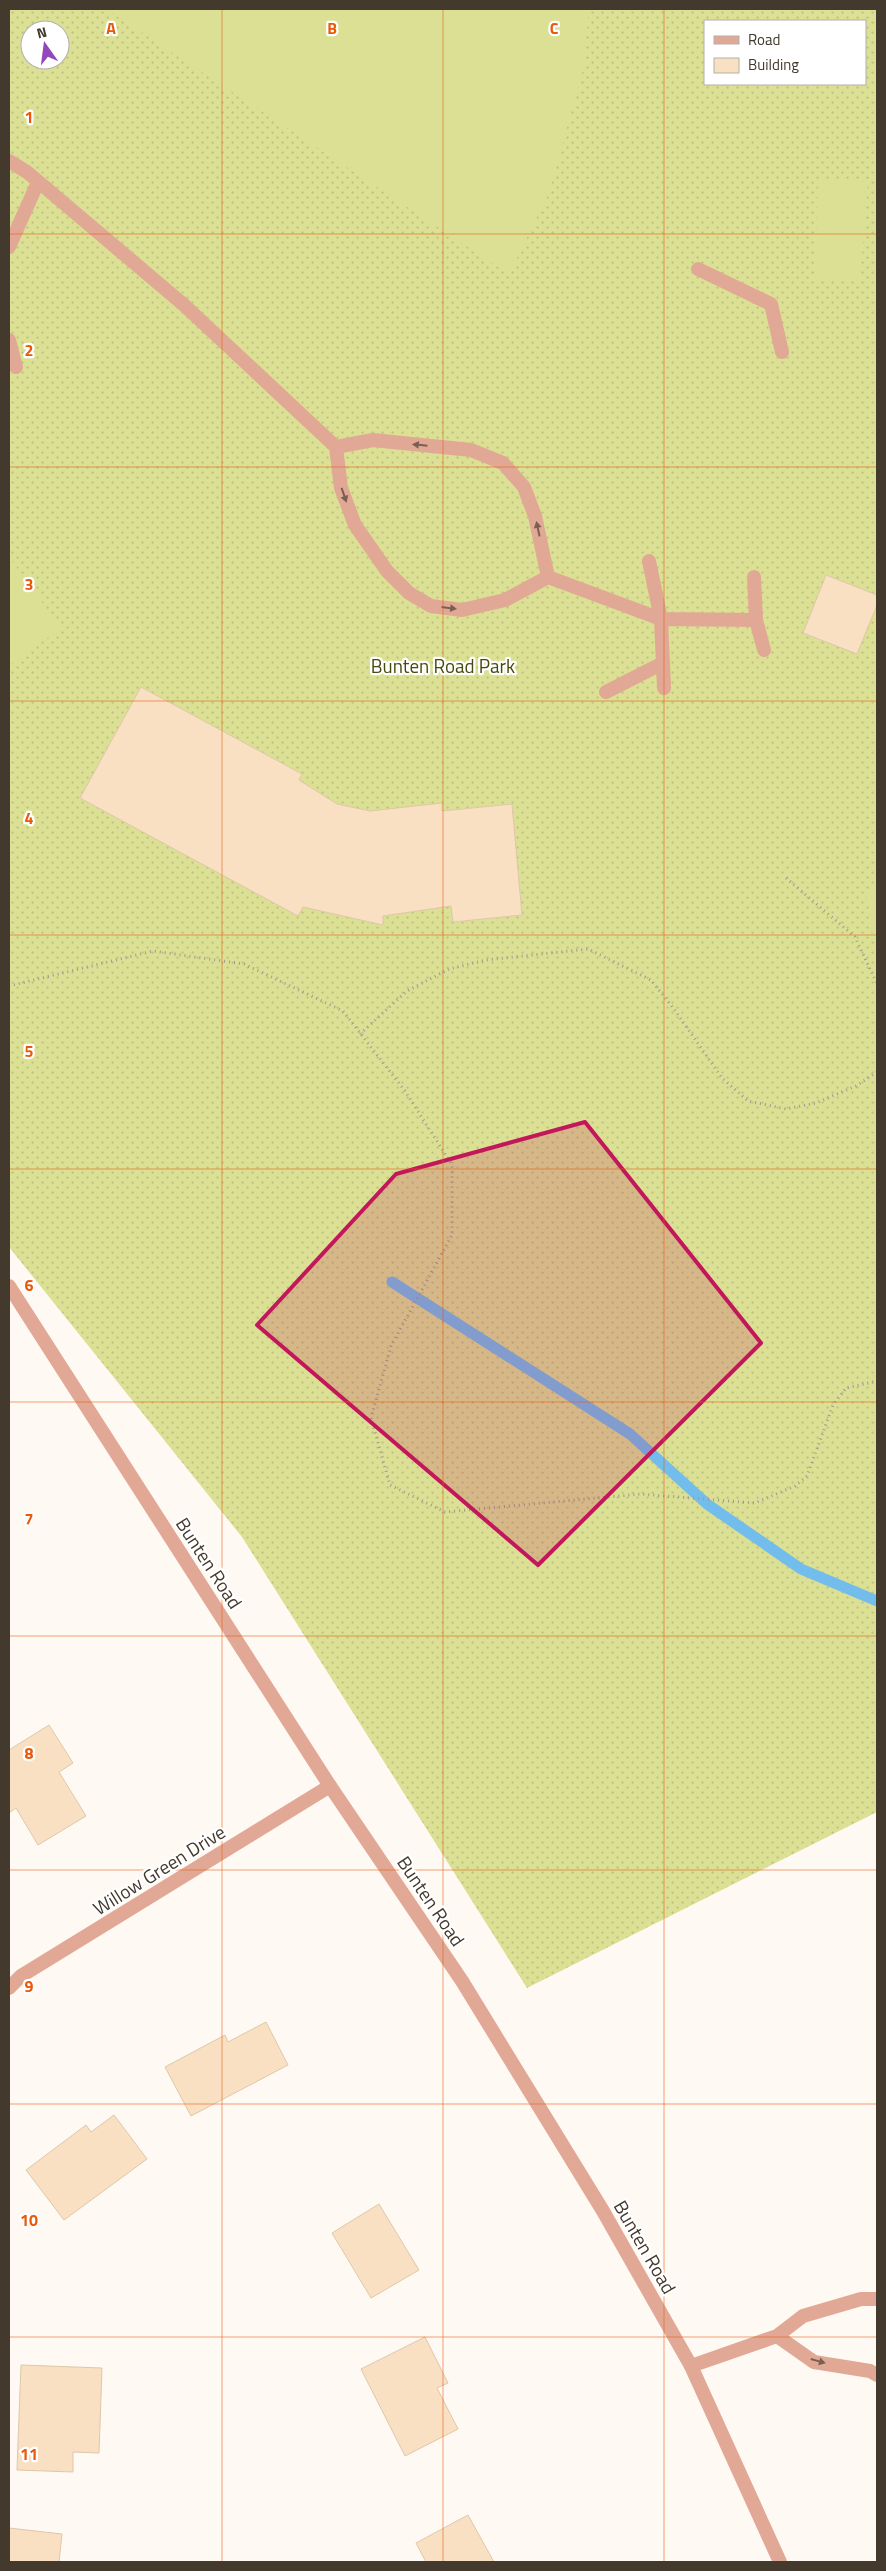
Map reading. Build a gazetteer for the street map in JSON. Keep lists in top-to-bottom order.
{
  "streets": {
    "street": ["Bunten Road", "Willow Green Drive"]
  },
  "crossings": [
    ["Bunten Road", "Willow Green Drive"]
  ],
  "parks": ["Bunten Road Park"],
  "legend": ["Road", "Building"],
  "north": "top",
  "grid": {
    "columns": ["A", "B", "C"],
    "rows": [
      "1",
      "2",
      "3",
      "4",
      "5",
      "6",
      "7",
      "8",
      "9",
      "10",
      "11"
    ]
  }
}
